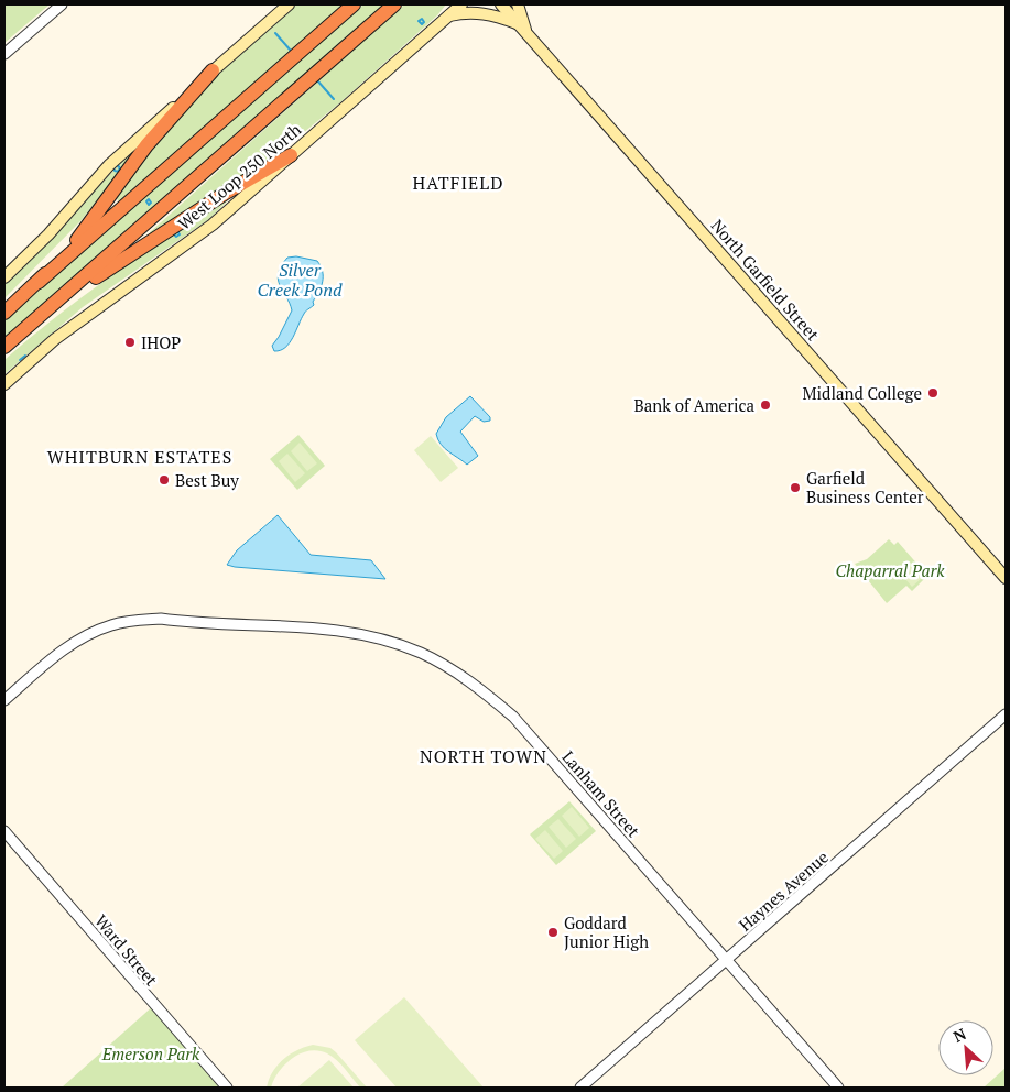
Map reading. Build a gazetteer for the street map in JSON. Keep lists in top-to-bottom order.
{
  "streets": {
    "main road": ["West Loop 250 North", "North Garfield Street"],
    "street": ["Lanham Street", "Haynes Avenue", "Ward Street"]
  },
  "crossings": [
    ["Lanham Street", "Haynes Avenue"]
  ],
  "districts": ["HATFIELD", "WHITBURN ESTATES", "NORTH TOWN"],
  "water": ["Silver Creek Pond"],
  "parks": ["Chaparral Park", "Emerson Park"],
  "places": [
    "IHOP",
    "Midland College",
    "Bank of America",
    "Best Buy",
    "Garfield Business Center",
    "Goddard Junior High"
  ],
  "north": "top left"
}
